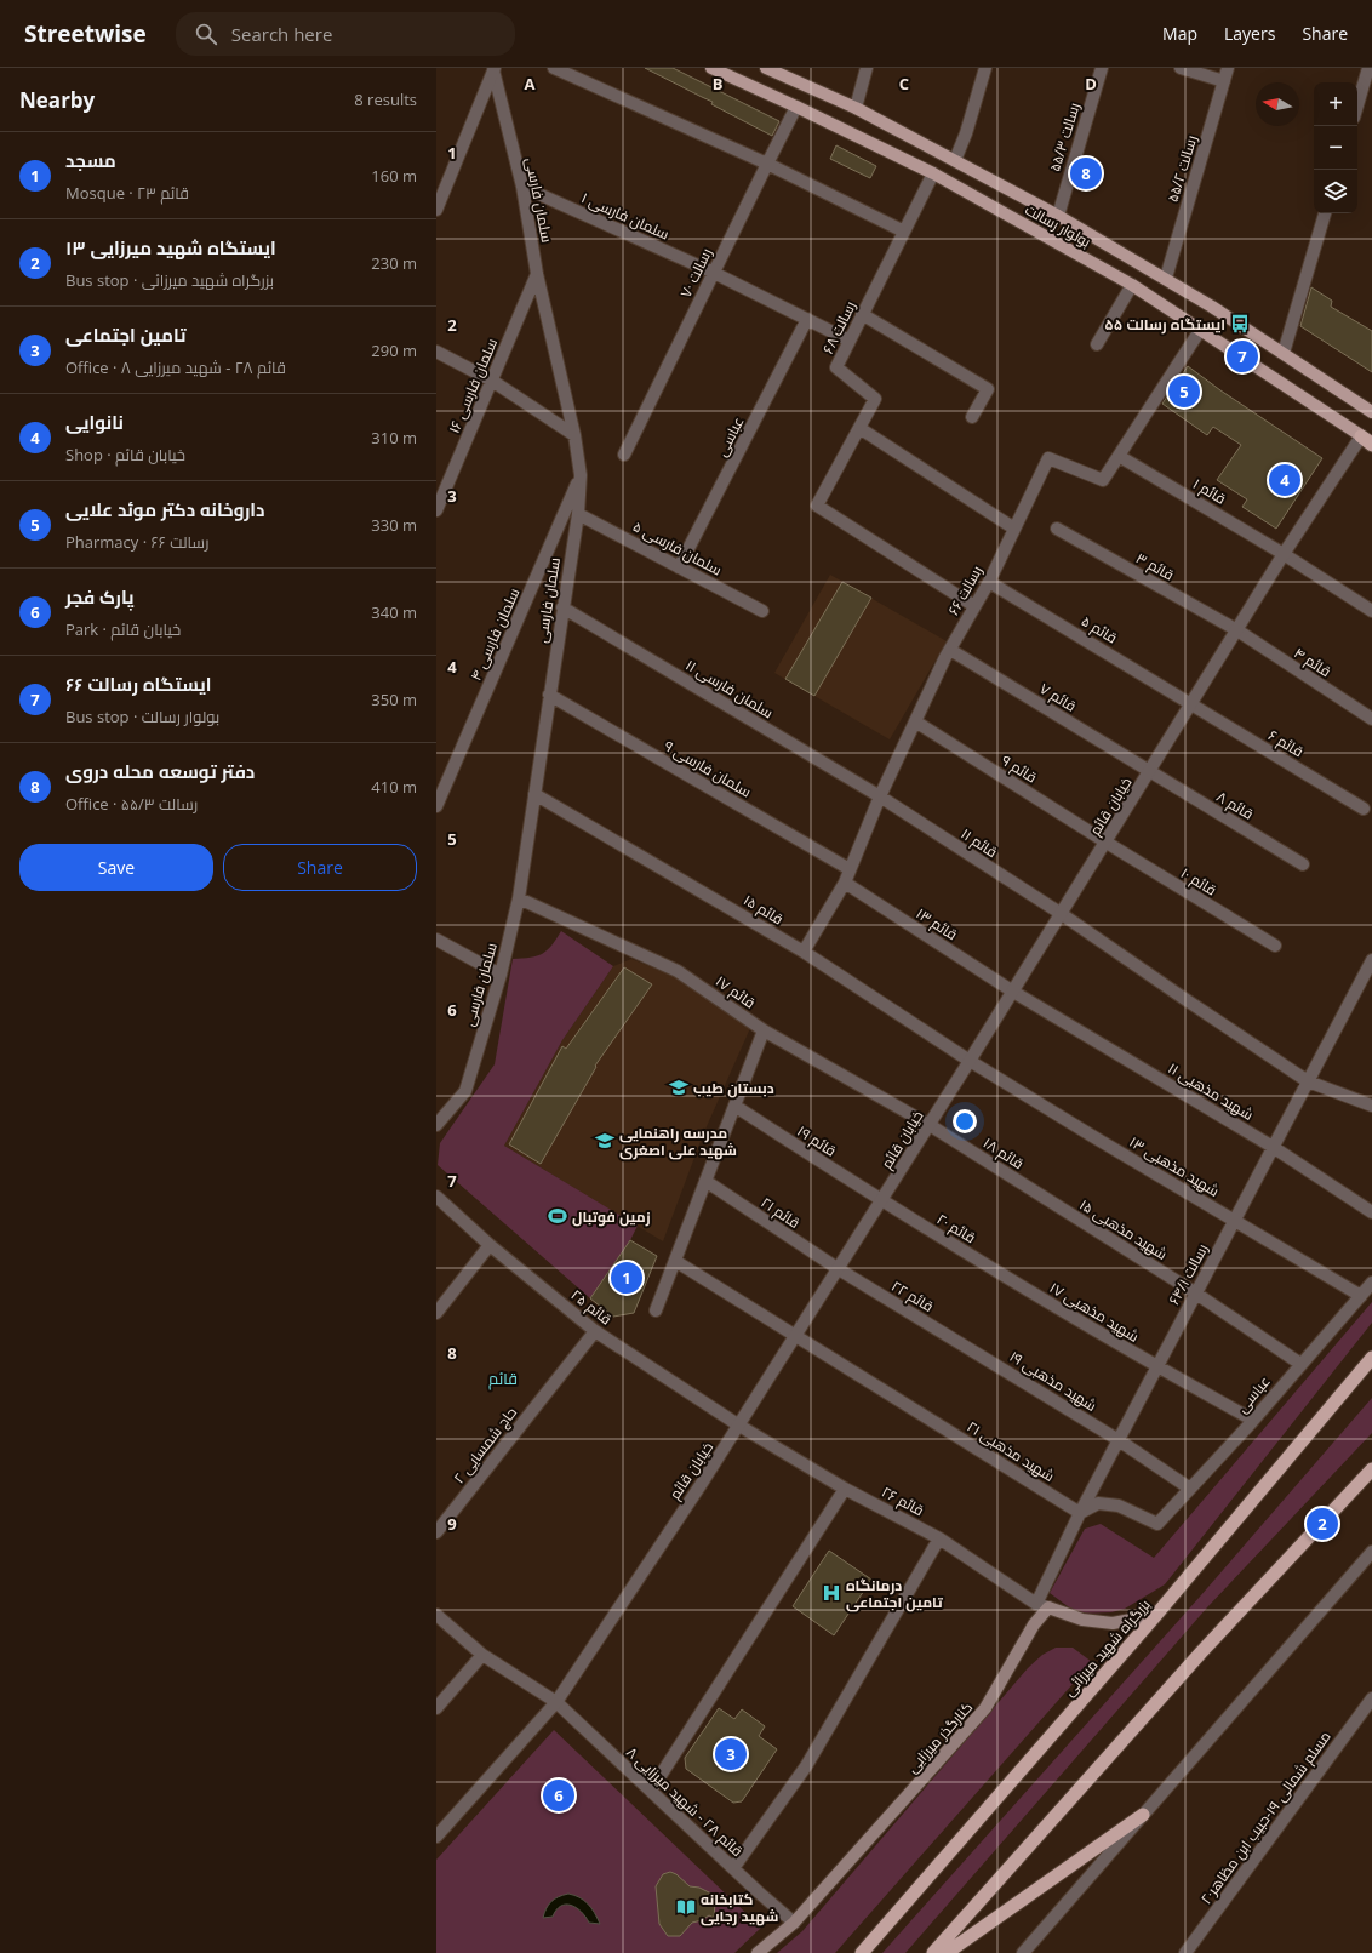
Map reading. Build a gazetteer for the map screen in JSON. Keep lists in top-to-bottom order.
{
  "streets": {
    "highway": ["بزرگراه شهید میرزائی"],
    "main road": ["بولوار رسالت", "کنارگذر میرزایی"],
    "street": [
      "رسالت ۵۵/۳",
      "رسالت ۵۵/۲",
      "سلمان فارسی",
      "سلمان فارسی ۱",
      "رسالت ۷۰",
      "رسالت ۶۸",
      "سلمان فارسی ۱۶",
      "عباسی",
      "قائم ۱",
      "سلمان فارسی ۵",
      "قائم ۳",
      "رسالت ۶۶",
      "قائم ۵",
      "سلمان فارسی ۴",
      "قائم ۴",
      "سلمان فارسی ۱۱",
      "قائم ۷",
      "قائم ۶",
      "سلمان فارسی ۹",
      "قائم ۹",
      "قائم ۸",
      "خیابان قائم",
      "قائم ۱۱",
      "قائم ۱۰",
      "قائم ۱۵",
      "قائم ۱۳",
      "قائم ۱۷",
      "شهید مذهبی ۱۱",
      "قائم ۱۹",
      "قائم ۱۸",
      "شهید مذهبی ۱۳",
      "قائم ۲۱",
      "قائم ۲۰",
      "شهید مذهبی ۱۵",
      "رسالت ۶۴/۱",
      "قائم ۲۲",
      "قائم ۲۵",
      "شهید مذهبی ۱۷",
      "شهید مذهبی ۱۹",
      "حاج شمسایی ۲",
      "شهید مذهبی ۲۱",
      "قائم ۲۶",
      "قائم ۲۸ - شهید میرزایی ۸",
      "مسلم شمالی ۱۹-حبیب ابن مظاهر۲۰"
    ]
  },
  "crossings": [
    ["رسالت ۵۵/۳", "بولوار رسالت"],
    ["رسالت ۵۵/۲", "بولوار رسالت"],
    ["سلمان فارسی", "سلمان فارسی ۱"],
    ["سلمان فارسی", "سلمان فارسی ۱۶"],
    ["سلمان فارسی", "سلمان فارسی ۵"],
    ["سلمان فارسی", "سلمان فارسی ۴"],
    ["سلمان فارسی", "سلمان فارسی ۱۱"],
    ["سلمان فارسی", "سلمان فارسی ۹"],
    ["سلمان فارسی", "قائم ۱۵"],
    ["سلمان فارسی", "قائم ۱۷"],
    ["سلمان فارسی ۱", "رسالت ۷۰"],
    ["سلمان فارسی ۱", "رسالت ۶۸"],
    ["سلمان فارسی ۱", "عباسی"],
    ["بولوار رسالت", "رسالت ۷۰"],
    ["بولوار رسالت", "رسالت ۶۸"],
    ["بولوار رسالت", "رسالت ۶۶"],
    ["بولوار رسالت", "خیابان قائم"],
    ["رسالت ۶۸", "رسالت ۶۶"],
    ["عباسی", "سلمان فارسی ۵"],
    ["عباسی", "شهید مذهبی ۱۳"],
    ["عباسی", "شهید مذهبی ۱۵"],
    ["عباسی", "رسالت ۶۴/۱"],
    ["عباسی", "شهید مذهبی ۱۹"],
    ["عباسی", "شهید مذهبی ۲۱"],
    ["قائم ۱", "رسالت ۶۶"],
    ["قائم ۱", "خیابان قائم"],
    ["قائم ۳", "قائم ۴"],
    ["قائم ۳", "خیابان قائم"],
    ["رسالت ۶۶", "قائم ۵"],
    ["رسالت ۶۶", "سلمان فارسی ۱۱"],
    ["رسالت ۶۶", "قائم ۷"],
    ["رسالت ۶۶", "سلمان فارسی ۹"],
    ["رسالت ۶۶", "قائم ۹"],
    ["رسالت ۶۶", "قائم ۱۱"],
    ["رسالت ۶۶", "قائم ۱۵"],
    ["رسالت ۶۶", "قائم ۱۳"],
    ["قائم ۵", "قائم ۶"],
    ["قائم ۵", "خیابان قائم"],
    ["قائم ۴", "خیابان قائم"],
    ["سلمان فارسی ۱۱", "قائم ۱۱"],
    ["قائم ۷", "قائم ۸"],
    ["قائم ۷", "خیابان قائم"],
    ["قائم ۶", "خیابان قائم"],
    ["قائم ۹", "خیابان قائم"],
    ["قائم ۹", "قائم ۱۰"],
    ["قائم ۸", "خیابان قائم"],
    ["خیابان قائم", "قائم ۱۱"],
    ["خیابان قائم", "قائم ۱۰"],
    ["خیابان قائم", "قائم ۱۵"],
    ["خیابان قائم", "قائم ۱۳"],
    ["خیابان قائم", "قائم ۱۷"],
    ["خیابان قائم", "قائم ۱۹"],
    ["خیابان قائم", "قائم ۱۸"],
    ["خیابان قائم", "شهید مذهبی ۱۳"],
    ["خیابان قائم", "قائم ۲۱"],
    ["خیابان قائم", "قائم ۲۰"],
    ["خیابان قائم", "قائم ۲۲"],
    ["خیابان قائم", "قائم ۲۵"],
    ["خیابان قائم", "شهید مذهبی ۲۱"],
    ["خیابان قائم", "قائم ۲۶"],
    ["خیابان قائم", "قائم ۲۸ - شهید میرزایی ۸"],
    ["قائم ۱۱", "رسالت ۶۴/۱"],
    ["قائم ۱۵", "شهید مذهبی ۱۳"],
    ["قائم ۱۳", "شهید مذهبی ۱۱"],
    ["قائم ۱۷", "قائم ۱۸"],
    ["شهید مذهبی ۱۱", "رسالت ۶۴/۱"],
    ["قائم ۱۹", "قائم ۲۰"],
    ["قائم ۱۸", "شهید مذهبی ۱۵"],
    ["شهید مذهبی ۱۳", "رسالت ۶۴/۱"],
    ["قائم ۲۱", "قائم ۲۲"],
    ["قائم ۲۰", "شهید مذهبی ۱۷"],
    ["شهید مذهبی ۱۵", "رسالت ۶۴/۱"],
    ["رسالت ۶۴/۱", "شهید مذهبی ۱۷"],
    ["رسالت ۶۴/۱", "شهید مذهبی ۱۹"],
    ["رسالت ۶۴/۱", "شهید مذهبی ۲۱"],
    ["رسالت ۶۴/۱", "قائم ۲۶"],
    ["قائم ۲۲", "شهید مذهبی ۱۹"],
    ["قائم ۲۵", "حاج شمسایی ۲"],
    ["قائم ۲۵", "قائم ۲۶"],
    ["قائم ۲۶", "کنارگذر میرزایی"],
    ["کنارگذر میرزایی", "قائم ۲۸ - شهید میرزایی ۸"]
  ],
  "districts": ["قائم"],
  "places": {
    "bus stop": ["ایستگاه رسالت ۵۵"],
    "school or university": ["دبستان طیب", "مدرسه راهنمایی شهید علی اصغری"],
    "sports": ["زمین فوتبال"],
    "hospital": ["درمانگاه تامین اجتماعی"],
    "library": ["کتابخانه شهید رجایی"]
  },
  "north": "left",
  "page": {
    "header": "Streetwise",
    "search": "Search here",
    "nav": ["Map", "Layers", "Share"],
    "heading": ["Nearby", "8 results"],
    "map_buttons": ["+", "−"],
    "list": [
      {
        "mark": "1",
        "name": "مسجد",
        "note": "Mosque · قائم ۲۳",
        "value": "160 m"
      },
      {
        "mark": "2",
        "name": "ایستگاه شهید میرزایی ۱۳",
        "note": "Bus stop · بزرگراه شهید میرزائی",
        "value": "230 m"
      },
      {
        "mark": "3",
        "name": "تامین اجتماعی",
        "note": "Office · قائم ۲۸ - شهید میرزایی ۸",
        "value": "290 m"
      },
      {
        "mark": "4",
        "name": "نانوایی",
        "note": "Shop · خیابان قائم",
        "value": "310 m"
      },
      {
        "mark": "5",
        "name": "داروخانه دکتر موئد علایی",
        "note": "Pharmacy · رسالت ۶۶",
        "value": "330 m"
      },
      {
        "mark": "6",
        "name": "پارک فجر",
        "note": "Park · خیابان قائم",
        "value": "340 m"
      },
      {
        "mark": "7",
        "name": "ایستگاه رسالت ۶۶",
        "note": "Bus stop · بولوار رسالت",
        "value": "350 m"
      },
      {
        "mark": "8",
        "name": "دفتر توسعه محله دروی",
        "note": "Office · رسالت ۵۵/۳",
        "value": "410 m"
      }
    ],
    "pins": [
      "8",
      "7",
      "5",
      "4",
      "1",
      "2",
      "3",
      "6"
    ],
    "buttons": ["Save", "Share"]
  },
  "grid": {
    "columns": [
      "A",
      "B",
      "C",
      "D"
    ],
    "rows": [
      "1",
      "2",
      "3",
      "4",
      "5",
      "6",
      "7",
      "8",
      "9"
    ]
  }
}
